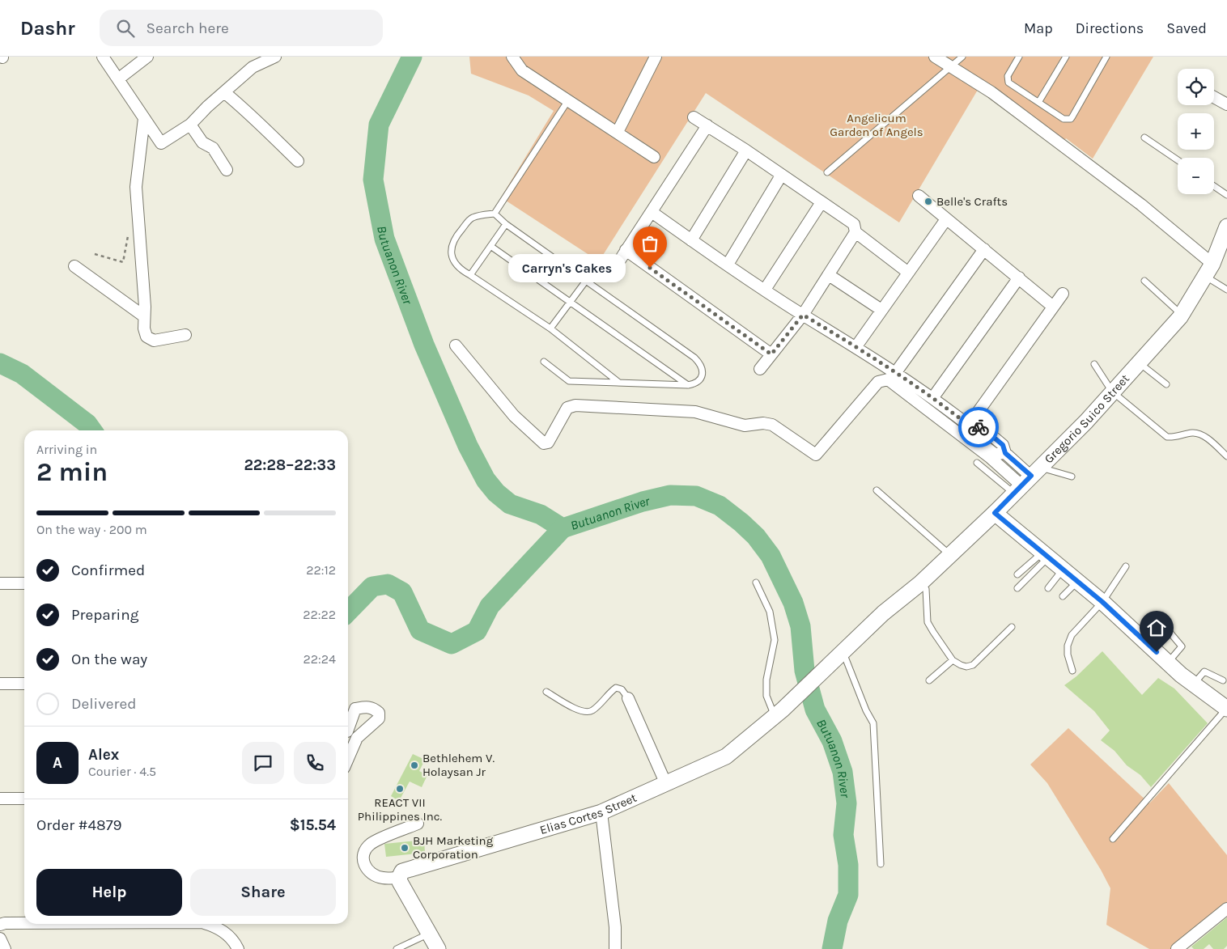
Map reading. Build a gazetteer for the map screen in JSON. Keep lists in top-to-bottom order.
{
  "streets": {
    "street": ["Gregorio Suico Street", "Elias Cortes Street"]
  },
  "crossings": [
    ["Gregorio Suico Street", "Elias Cortes Street"]
  ],
  "water": ["Butuanon River"],
  "parks": ["Angelicum Garden of Angels"],
  "places": [
    "Belle's Crafts",
    "Carryn's Cakes",
    "Bethlehem V. Holaysan Jr",
    "REACT VII Philippines Inc.",
    "BJH Marketing Corporation"
  ],
  "page": {
    "header": "Dashr",
    "search": "Search here",
    "nav": ["Map", "Directions", "Saved"],
    "map_buttons": ["+", "−"],
    "bubble": "Carryn's Cakes",
    "heading": ["2 min", "Arriving in", "22:28–22:33"],
    "panel": [
      "Alex",
      "Courier · 4.5",
      "Order #4879",
      "$15.54"
    ],
    "bar": "On the way · 200 m",
    "list": [
      ["Confirmed", "22:12"],
      ["Preparing", "22:22"],
      ["On the way", "22:24"],
      "Delivered"
    ],
    "round": "A",
    "buttons": ["Help", "Share"]
  }
}
